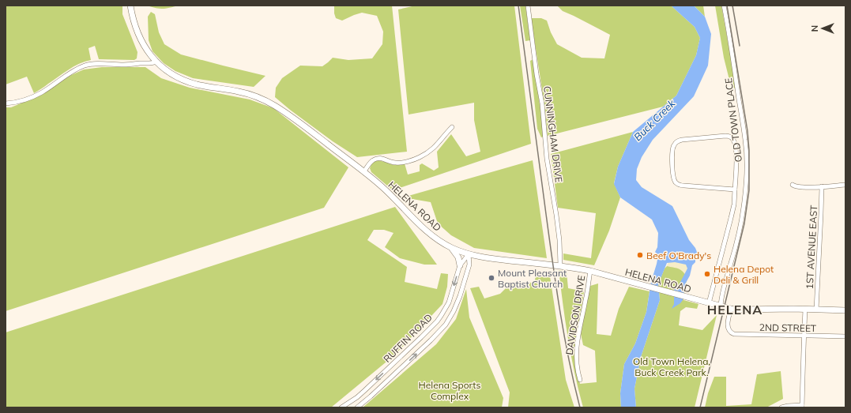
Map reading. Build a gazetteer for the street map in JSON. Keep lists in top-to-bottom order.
{
  "streets": {
    "main road": ["HELENA ROAD"],
    "street": [
      "OLD TOWN PLACE",
      "CUNNINGHAM DRIVE",
      "1ST AVENUE EAST",
      "DAVIDSON DRIVE",
      "2ND STREET",
      "RUFFIN ROAD"
    ]
  },
  "crossings": [
    ["OLD TOWN PLACE", "HELENA ROAD"],
    ["CUNNINGHAM DRIVE", "HELENA ROAD"],
    ["HELENA ROAD", "1ST AVENUE EAST"],
    ["HELENA ROAD", "DAVIDSON DRIVE"],
    ["HELENA ROAD", "2ND STREET"],
    ["HELENA ROAD", "RUFFIN ROAD"]
  ],
  "districts": ["HELENA"],
  "water": ["Buck Creek"],
  "parks": ["Old Town Helena, Buck Creek Park.", "Helena Sports Complex"],
  "places": ["Beef O'Brady's", "Helena Depot Deli & Grill", "Mount Pleasant Baptist Church"],
  "north": "left"
}
